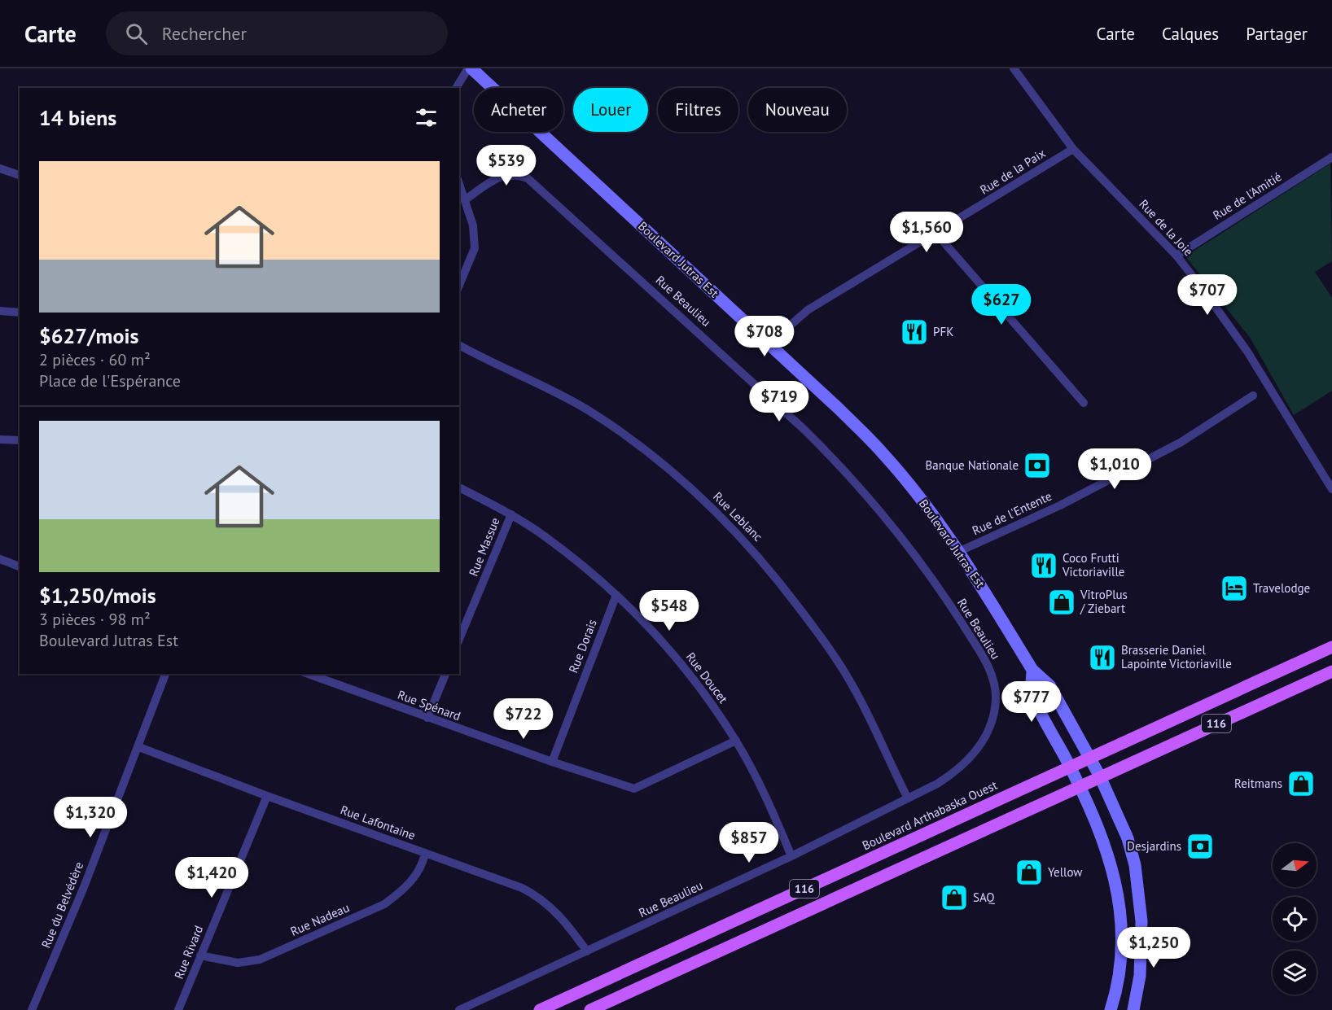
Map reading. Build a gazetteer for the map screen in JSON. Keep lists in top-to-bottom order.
{
  "streets": {
    "main road": ["Boulevard Jutras Est", "116", "Boulevard Arthabaska Ouest"],
    "street": [
      "Rue de la Paix",
      "Rue de l'Amitié",
      "Rue de la Joie",
      "Rue Beaulieu",
      "Rue de l'Entente",
      "Rue Leblanc",
      "Rue Massue",
      "Rue Dorais",
      "Rue Doucet",
      "Rue Spénard",
      "Rue Lafontaine",
      "Rue du Belvédère",
      "Rue Nadeau",
      "Rue Rivard"
    ]
  },
  "crossings": [
    ["Rue de la Paix", "Rue de la Joie"],
    ["Rue de la Paix", "Boulevard Jutras Est"],
    ["Rue de l'Amitié", "Rue de la Joie"],
    ["Boulevard Jutras Est", "Rue de l'Entente"],
    ["Boulevard Jutras Est", "116"],
    ["Boulevard Jutras Est", "Boulevard Arthabaska Ouest"],
    ["Rue Beaulieu", "Rue Leblanc"],
    ["Rue Beaulieu", "Rue Doucet"],
    ["Rue Beaulieu", "Rue Lafontaine"],
    ["Rue Massue", "Rue Doucet"],
    ["Rue Dorais", "Rue Doucet"],
    ["Rue Dorais", "Rue Spénard"],
    ["Rue Doucet", "Rue Spénard"],
    ["Rue Lafontaine", "Rue du Belvédère"],
    ["Rue Lafontaine", "Rue Nadeau"],
    ["Rue Lafontaine", "Rue Rivard"],
    ["Rue Nadeau", "Rue Rivard"]
  ],
  "places": {
    "restaurant": ["PFK", "Coco Frutti Victoriaville", "Brasserie Daniel Lapointe Victoriaville"],
    "bank": ["Banque Nationale", "Desjardins"],
    "hotel": ["Travelodge"],
    "shop": [
      "VitroPlus / Ziebart",
      "Reitmans",
      "Yellow",
      "SAQ"
    ]
  },
  "north": "right",
  "page": {
    "header": "Carte",
    "search": "Rechercher",
    "nav": ["Carte", "Calques", "Partager"],
    "chip": [
      "Acheter",
      "Louer",
      "Filtres",
      "Nouveau"
    ],
    "heading": "14 biens",
    "price": [
      "$539",
      "$1,560",
      "$707",
      "$627",
      "$708",
      "$719",
      "$1,010",
      "$548",
      "$777",
      "$722",
      "$1,320",
      "$857",
      "$1,420",
      "$1,250"
    ],
    "list": [
      {
        "name": "$627/mois",
        "note": "2 pièces · 60 m² · Place de l'Espérance"
      },
      {
        "name": "$1,250/mois",
        "note": "3 pièces · 98 m² · Boulevard Jutras Est"
      }
    ]
  }
}
